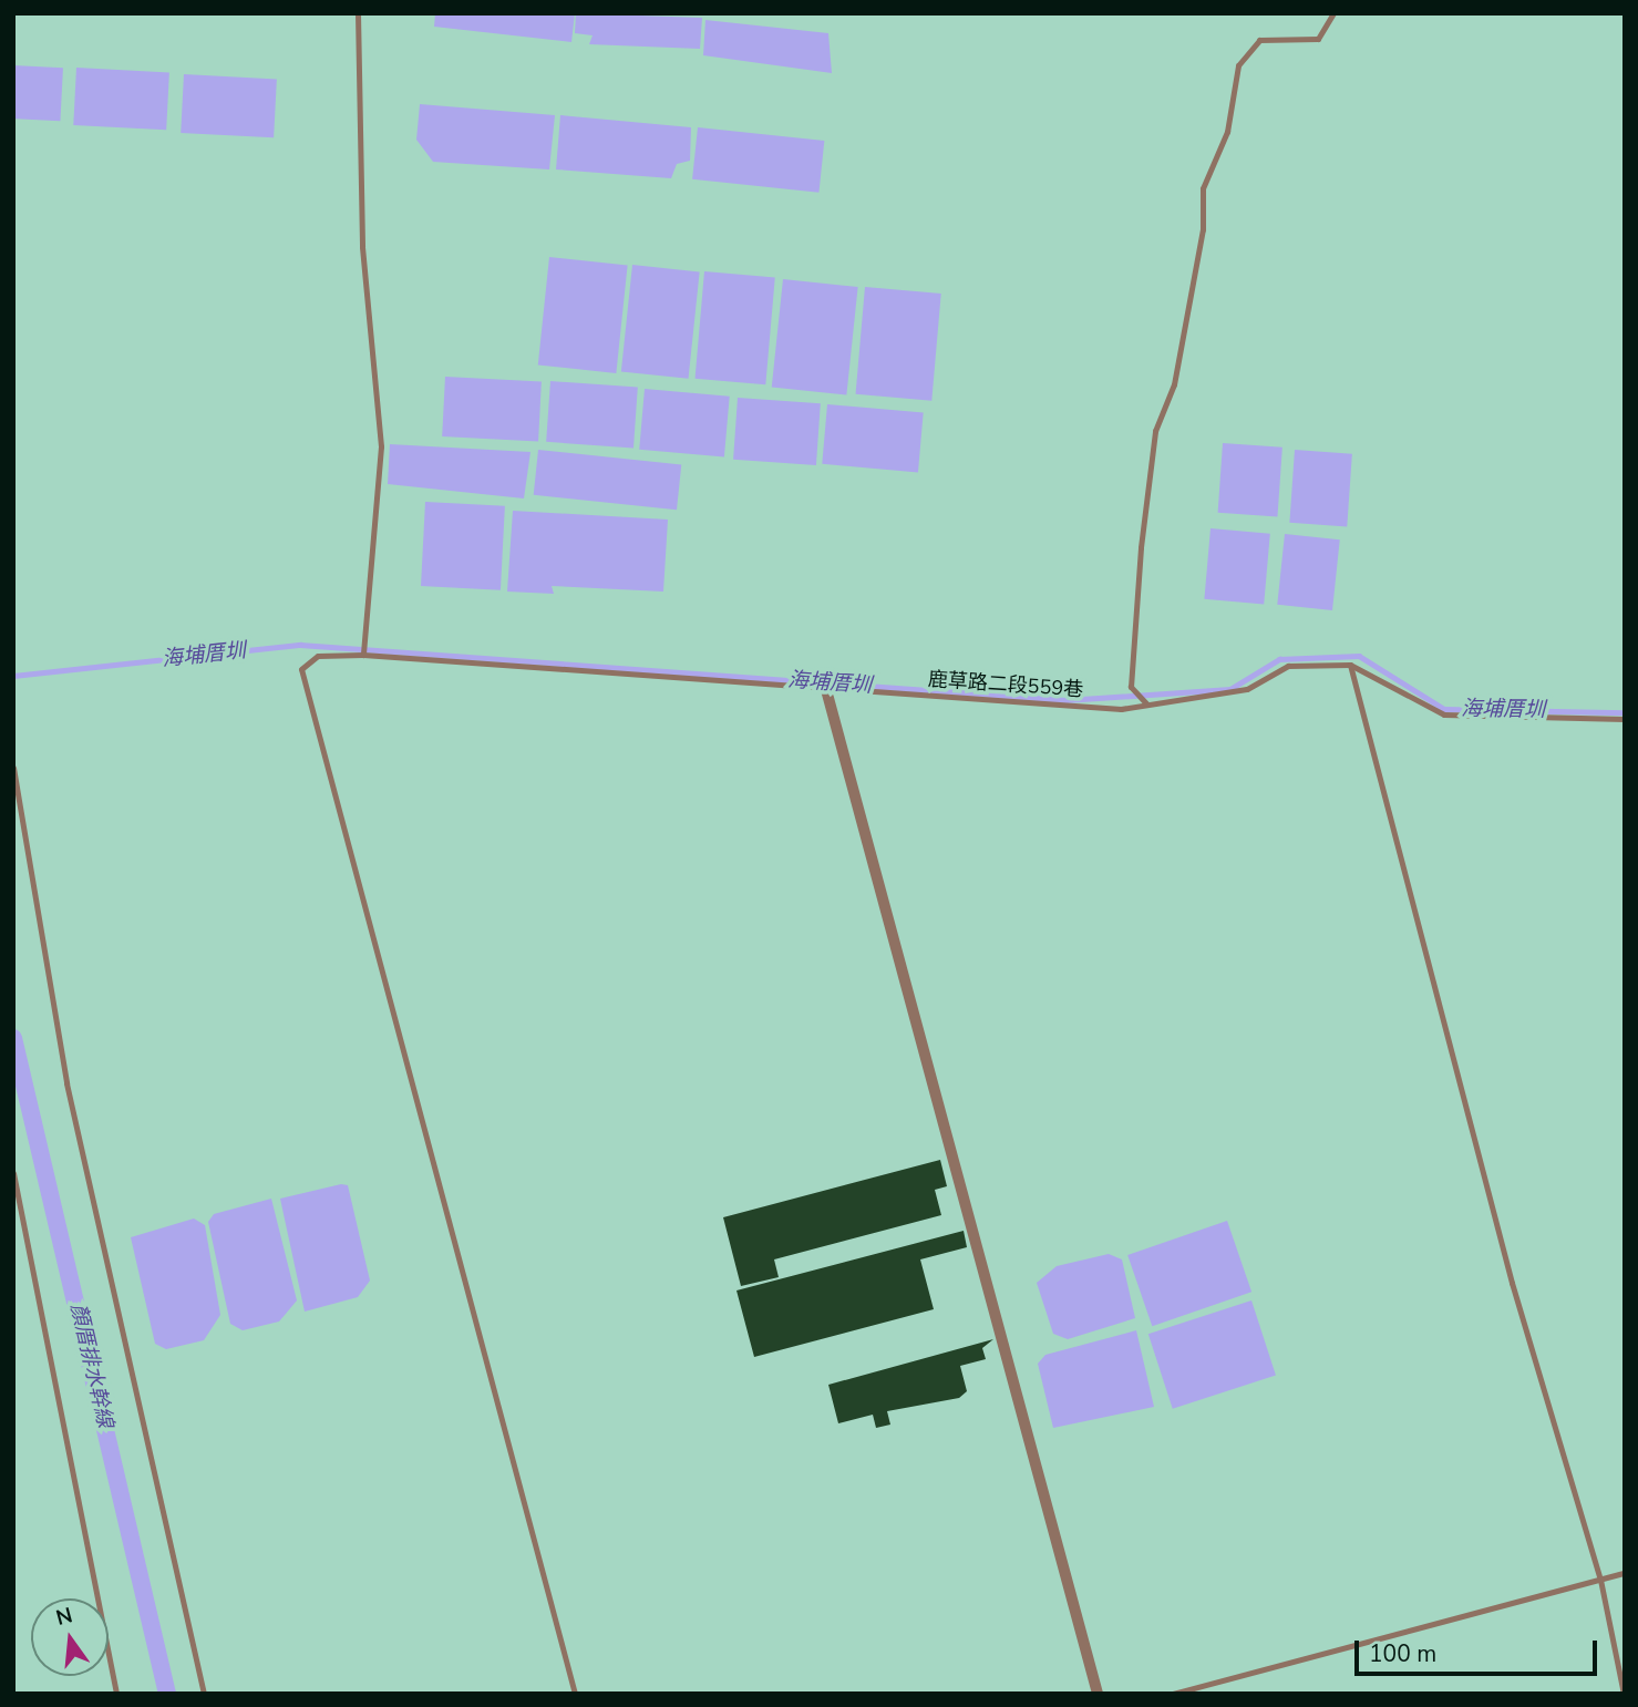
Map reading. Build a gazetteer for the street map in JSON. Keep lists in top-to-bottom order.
{
  "streets": {
    "lane": ["鹿草路二段559巷"]
  },
  "water": ["海埔厝圳", "顏厝排水幹線"],
  "scale_bar": "100 m",
  "north": "top"
}
